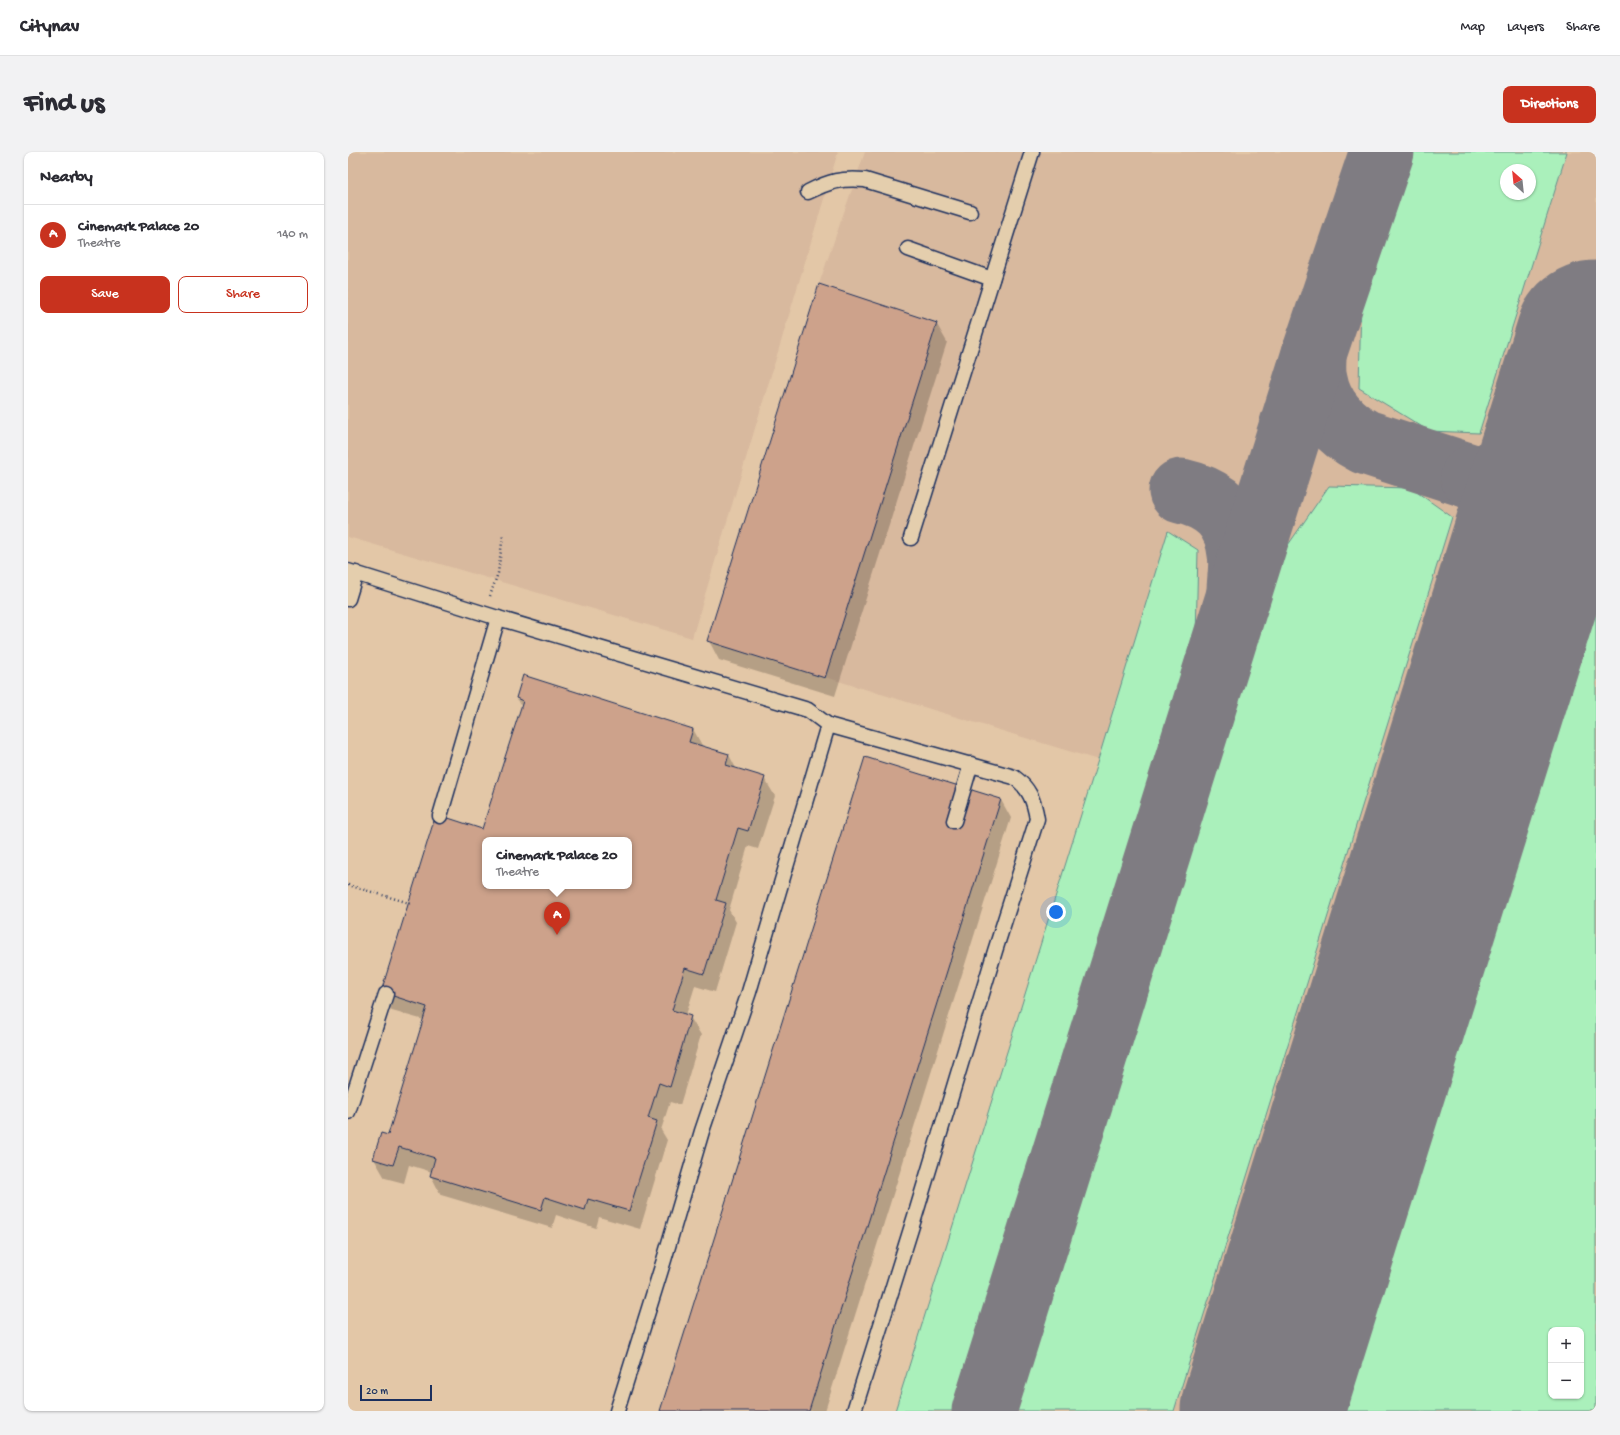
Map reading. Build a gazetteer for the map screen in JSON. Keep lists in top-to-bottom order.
{
  "scale_bar": "20 m",
  "north": "top left",
  "page": {
    "header": "Citynav",
    "nav": ["Map", "Layers", "Share"],
    "buttons": [
      "Directions",
      ["Save", "Share"]
    ],
    "title": "Find us",
    "heading": "Nearby",
    "list": [
      {
        "mark": "A",
        "name": "Cinemark Palace 20",
        "note": "Theatre",
        "value": "140 m"
      }
    ],
    "popup": ["Cinemark Palace 20", "Theatre"],
    "pins": "A",
    "map_buttons": ["+", "−"],
    "scale": "20 m"
  }
}
